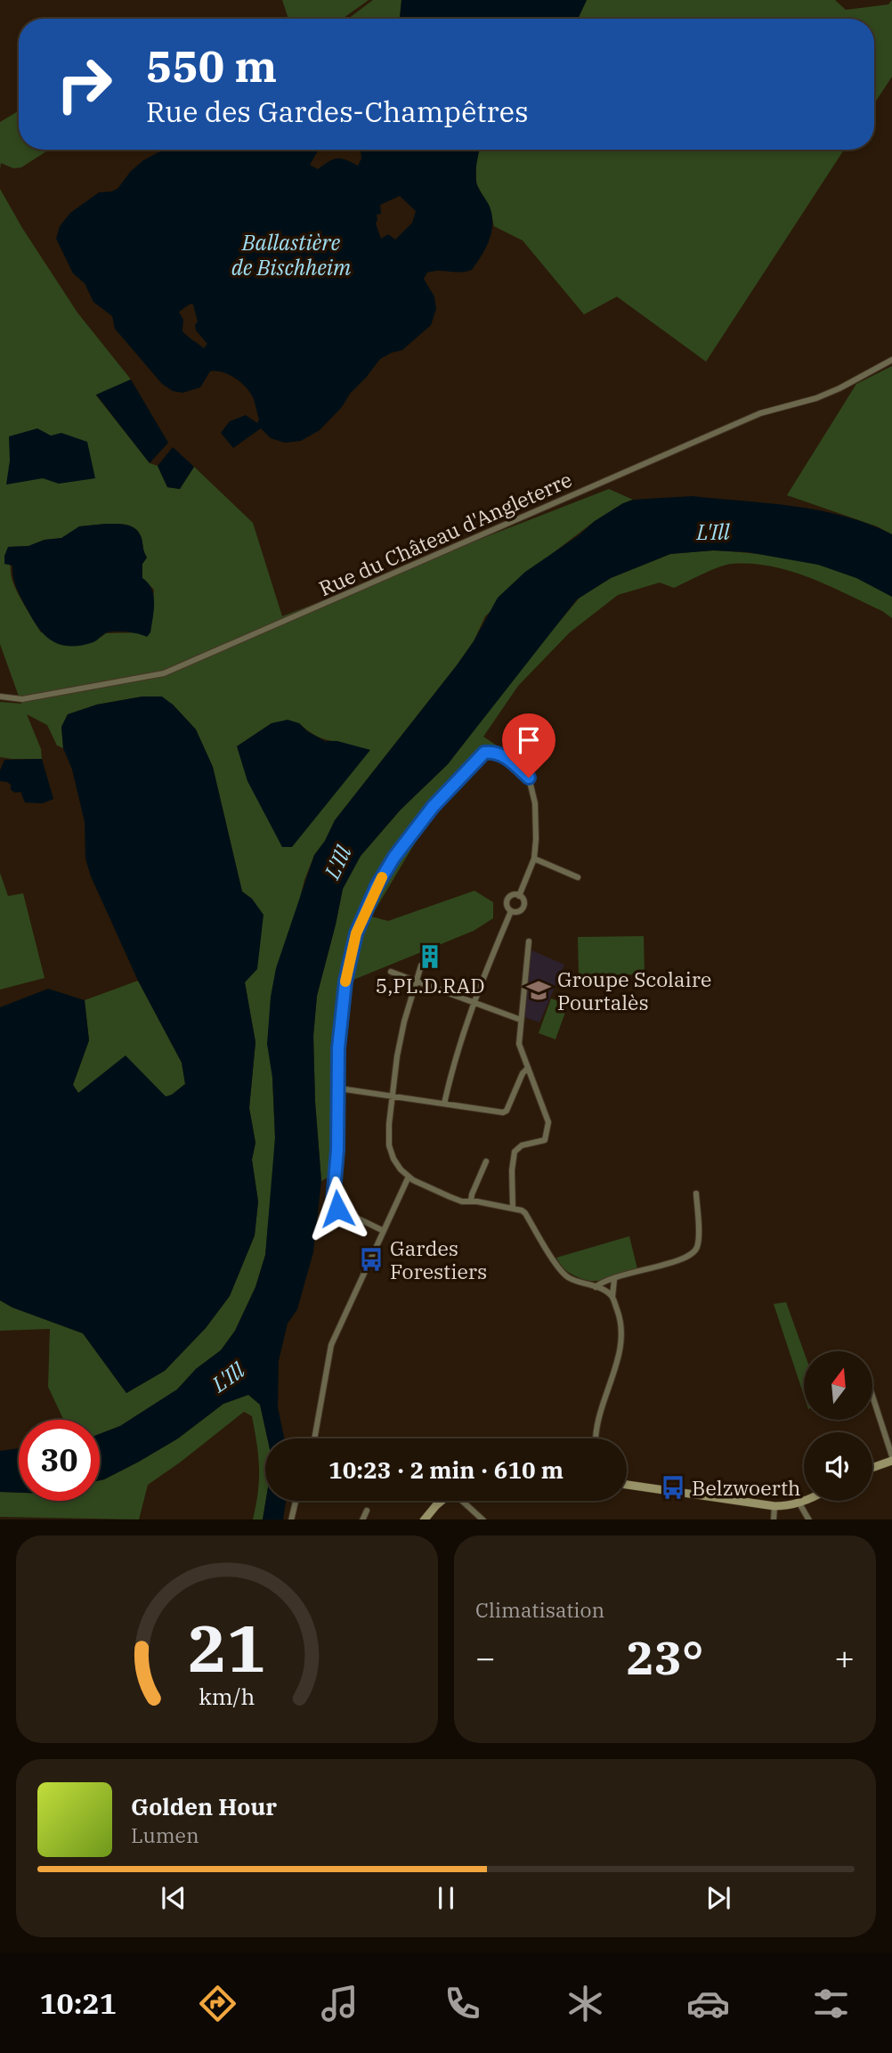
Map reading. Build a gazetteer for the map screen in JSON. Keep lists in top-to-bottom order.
{
  "streets": {
    "street": ["Rue du Château d'Angleterre"]
  },
  "water": ["Ballastière de Bischheim", "L'Ill"],
  "places": {
    "building": ["5,PL.D.RAD"],
    "school or university": ["Groupe Scolaire Pourtalès"],
    "bus stop": ["Gardes Forestiers", "Belzwoerth"]
  },
  "north": "top",
  "page": {
    "turn": ["550 m", "Rue des Gardes-Champêtres"],
    "limit": "30",
    "trip": "10:23 · 2 min · 610 m",
    "tile": "Climatisation",
    "heat": ["−", "23°", "+"],
    "song": ["Golden Hour", "Lumen"],
    "tabs": "10:21",
    "gauge": ["21", "km/h"]
  }
}
